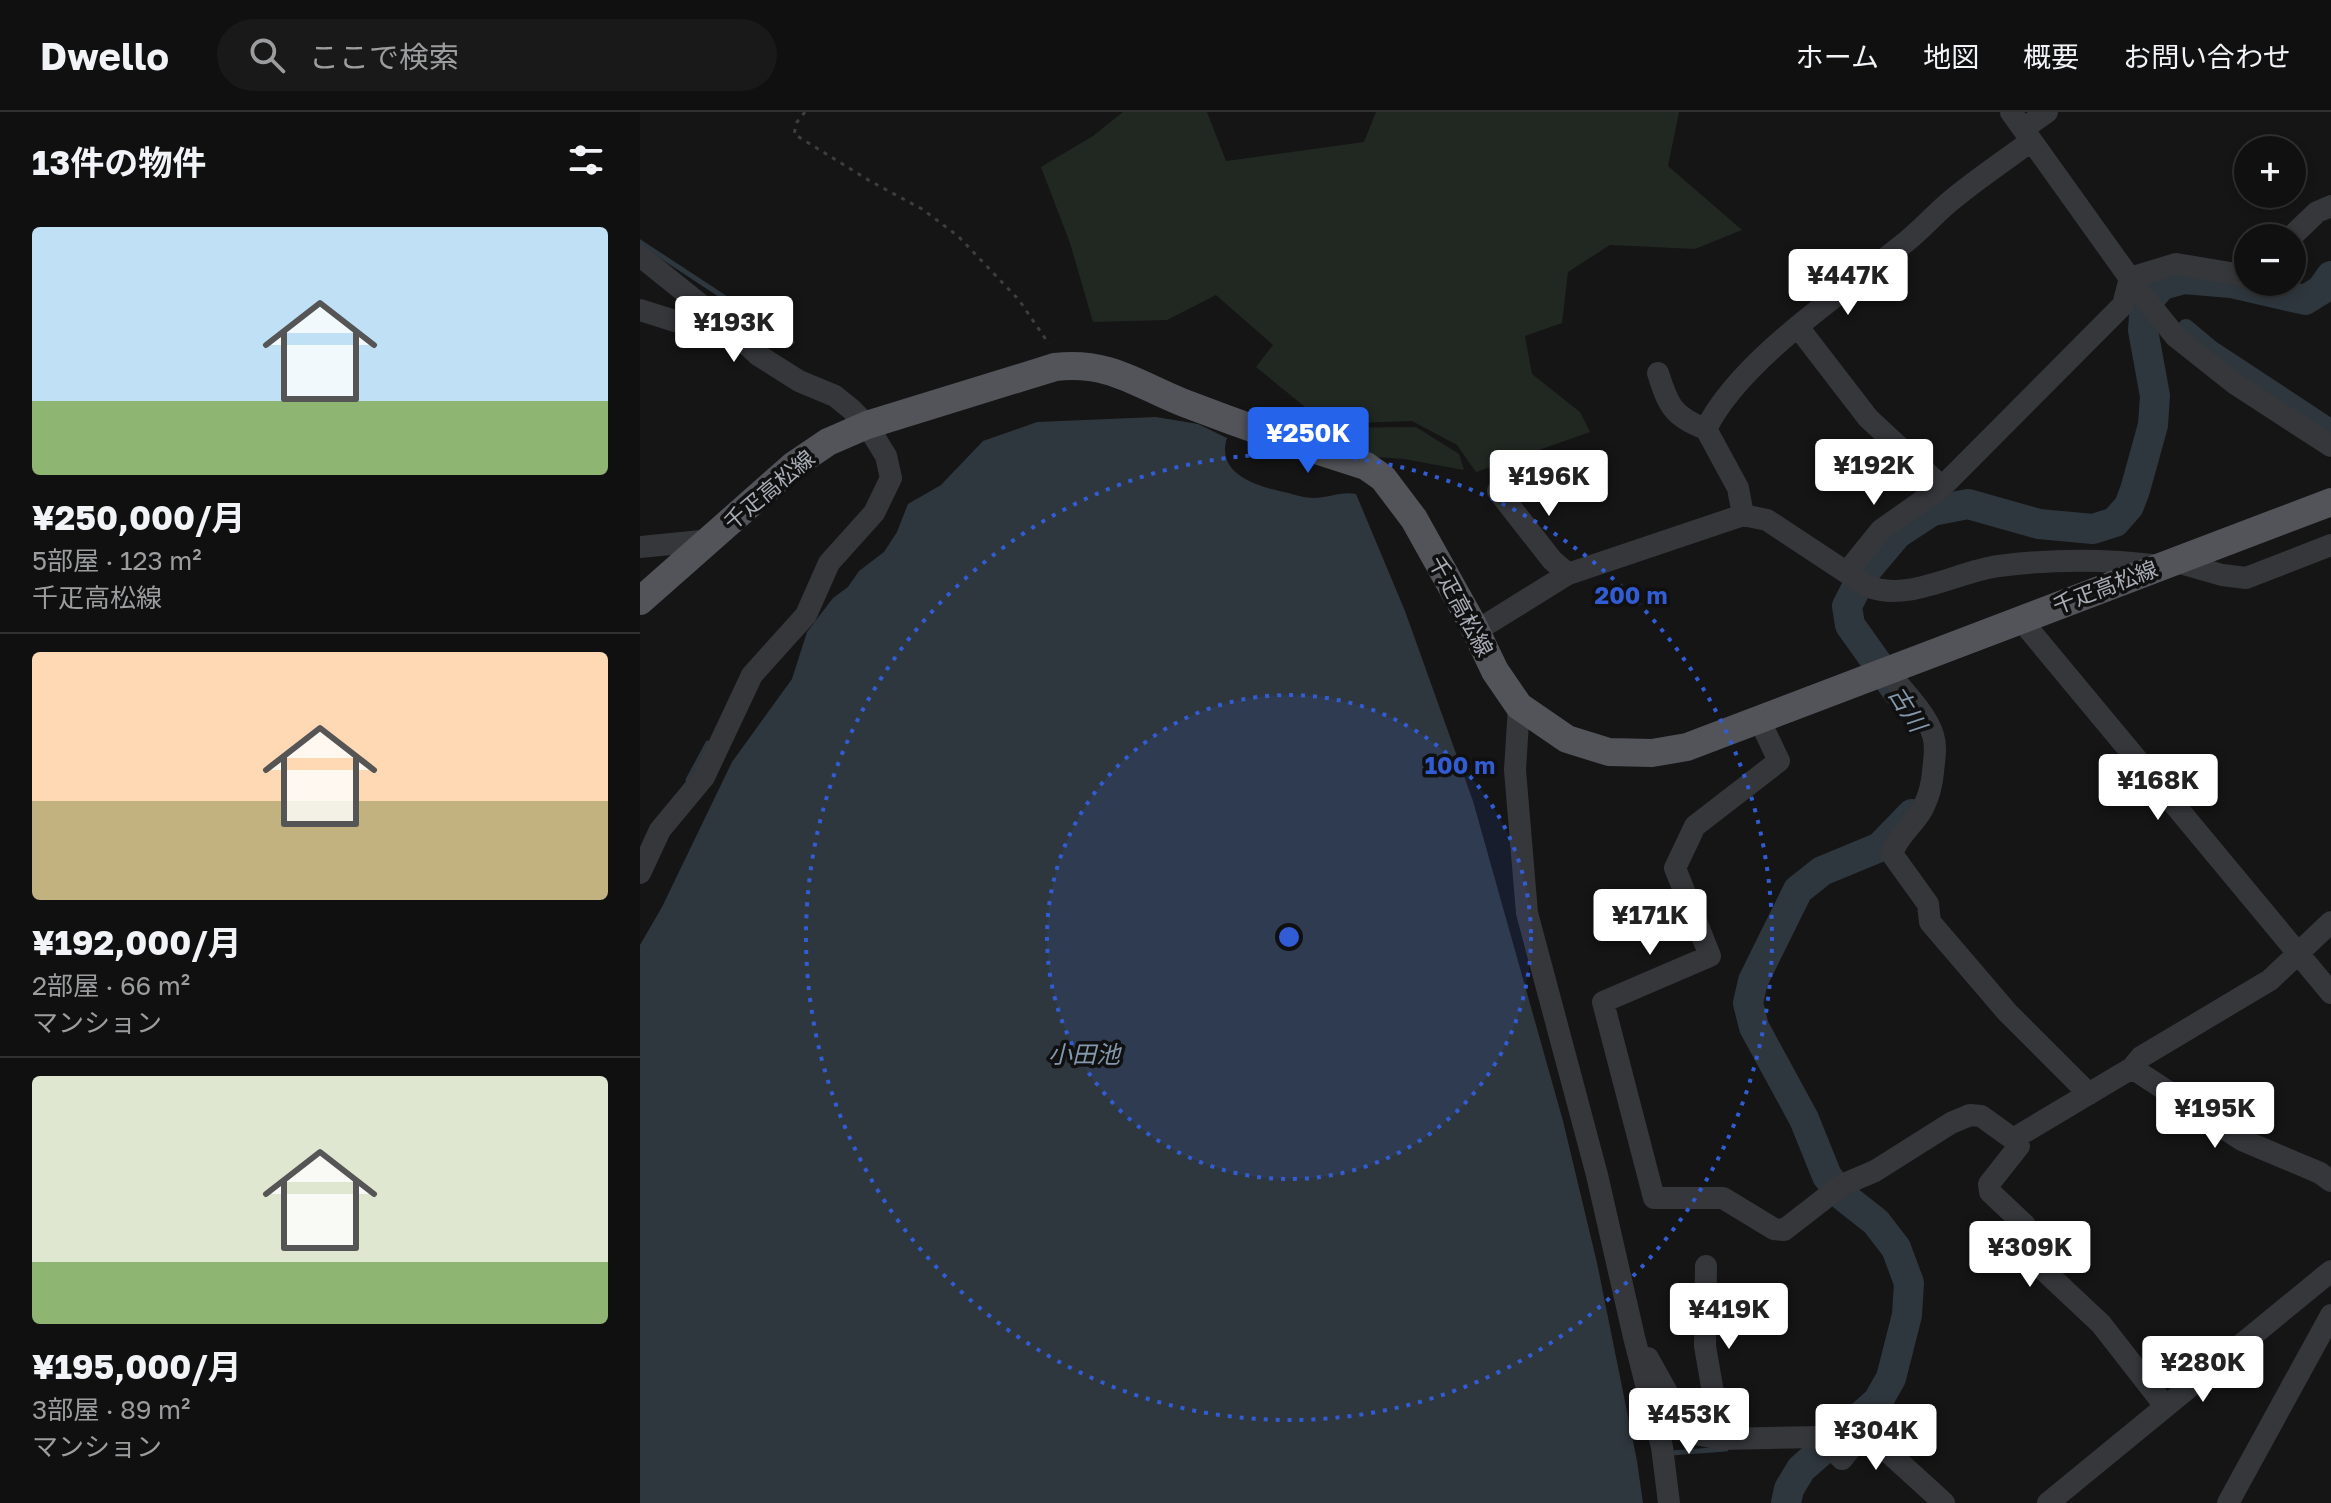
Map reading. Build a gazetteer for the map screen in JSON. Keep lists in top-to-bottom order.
{
  "streets": {
    "main road": ["千疋高松線"]
  },
  "water": ["古川", "小田池"],
  "page": {
    "header": "Dwello",
    "search": "ここで検索",
    "nav": [
      "ホーム",
      "地図",
      "概要",
      "お問い合わせ"
    ],
    "heading": "13件の物件",
    "map_buttons": ["+", "−"],
    "list": [
      {
        "name": "¥250,000/月",
        "note": "5部屋 · 123 m² · 千疋高松線"
      },
      {
        "name": "¥192,000/月",
        "note": "2部屋 · 66 m² · マンション"
      },
      {
        "name": "¥195,000/月",
        "note": "3部屋 · 89 m² · マンション"
      }
    ],
    "price": [
      "¥447K",
      "¥193K",
      "¥250K",
      "¥192K",
      "¥196K",
      "¥168K",
      "¥171K",
      "¥195K",
      "¥309K",
      "¥419K",
      "¥280K",
      "¥453K",
      "¥304K"
    ]
  },
  "rings": ["200 m", "100 m"]
}
